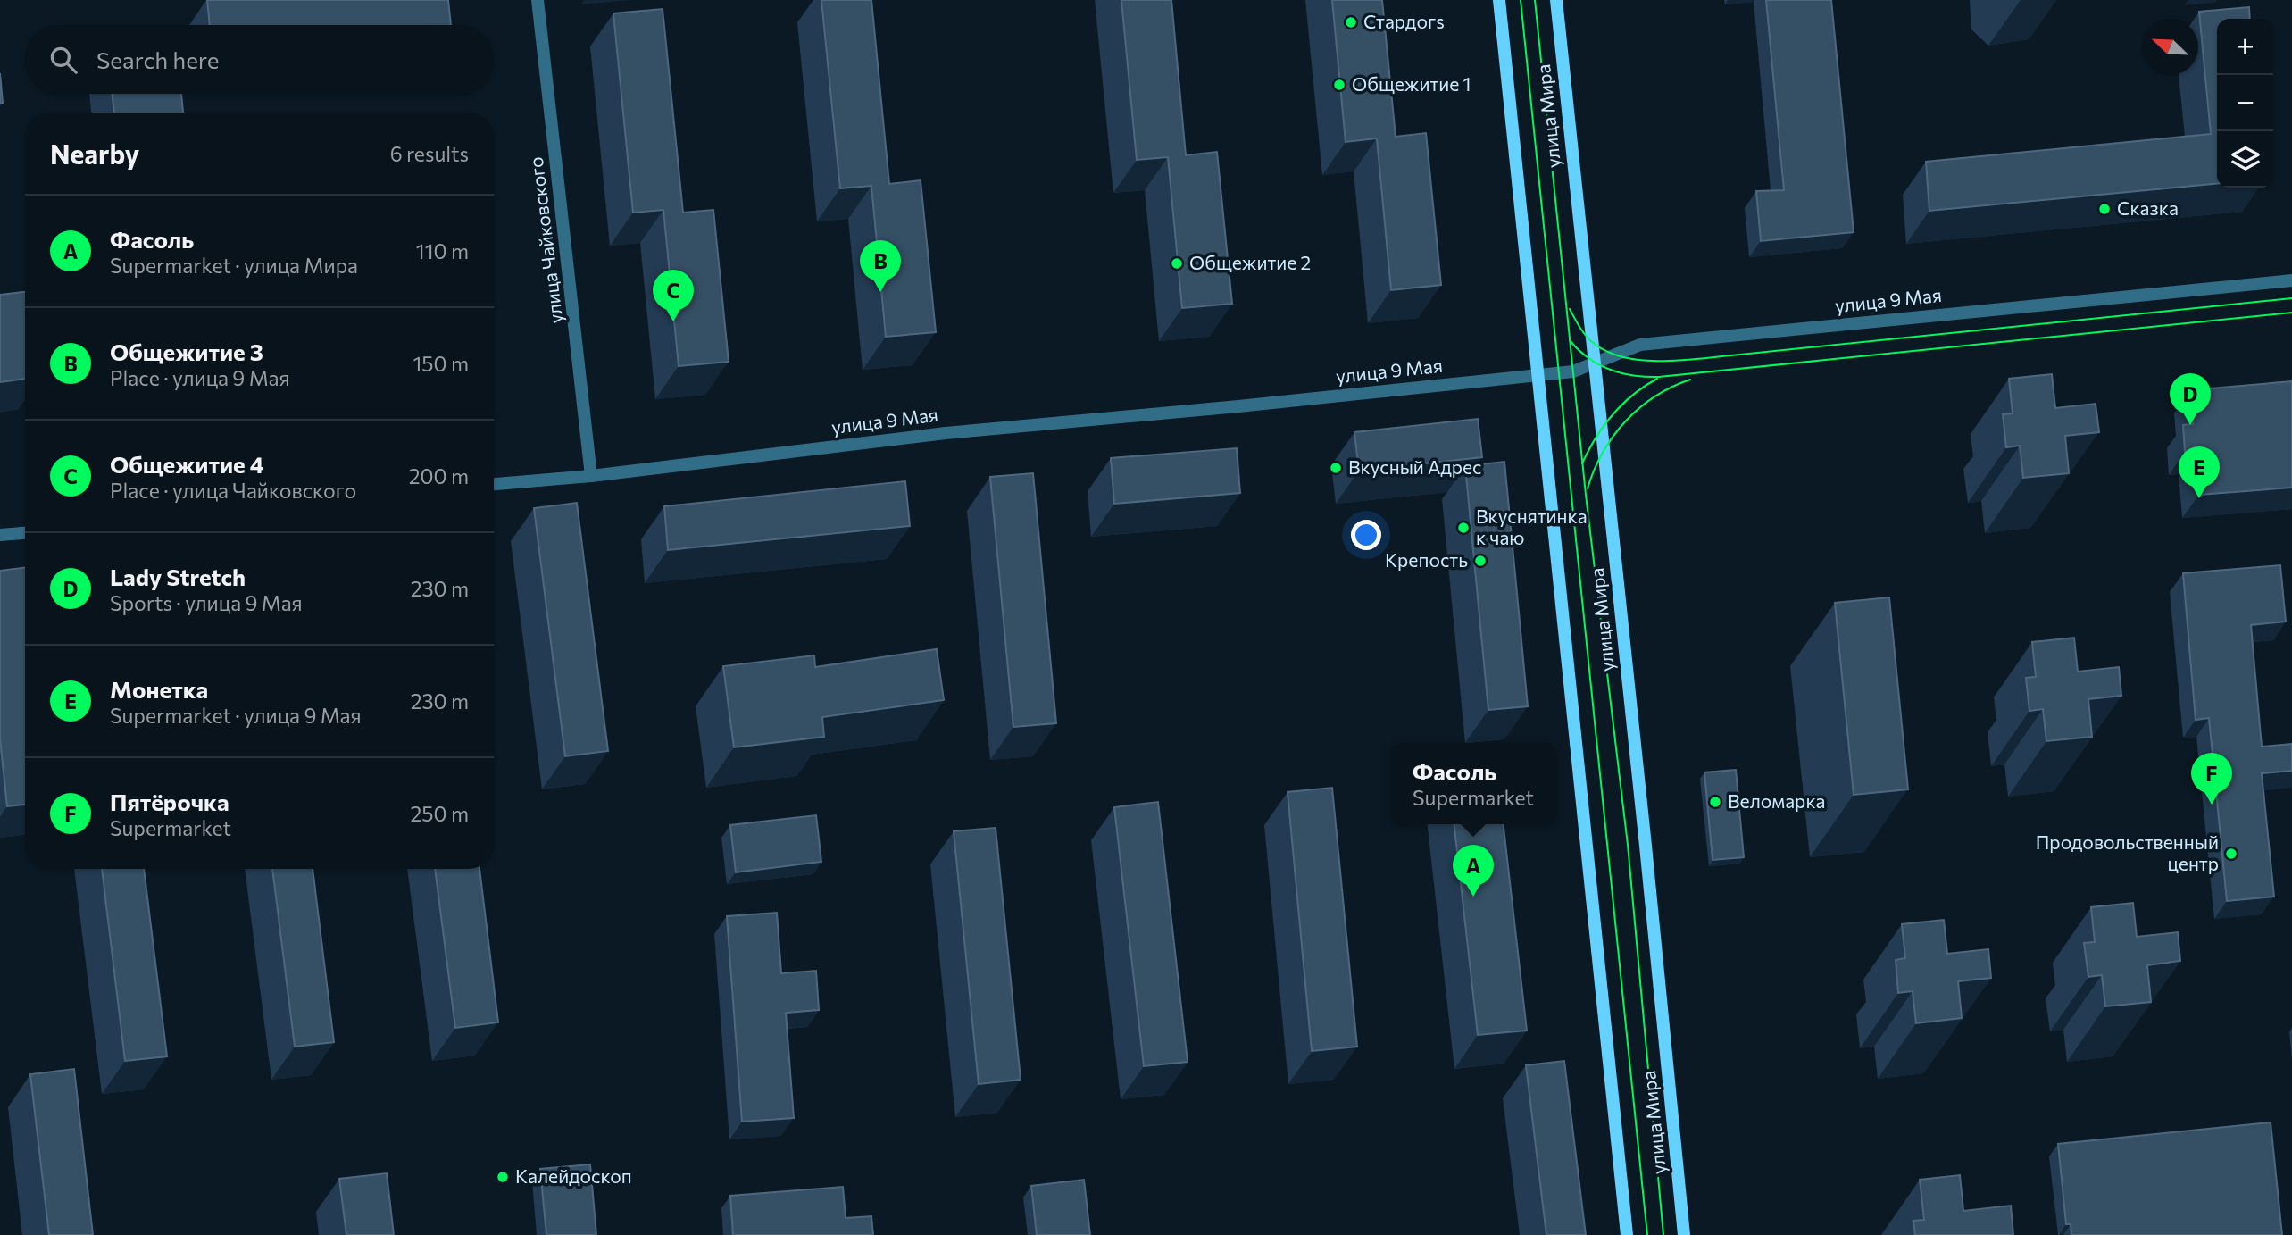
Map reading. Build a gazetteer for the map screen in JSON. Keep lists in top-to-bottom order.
{
  "streets": {
    "main road": ["улица Мира"],
    "street": ["улица Чайковского", "улица 9 Мая"]
  },
  "crossings": [
    ["улица Мира", "улица 9 Мая"],
    ["улица Чайковского", "улица 9 Мая"]
  ],
  "places": [
    "Стардогs",
    "Общежитие 1",
    "Сказка",
    "Общежитие 2",
    "Вкусный Адрес",
    "Вкуснятинка к чаю",
    "Крепость",
    "Веломарка",
    "Продовольственный центр",
    "Калейдоскоп"
  ],
  "north": "top left",
  "page": {
    "map_buttons": ["+", "−"],
    "search": "Search here",
    "heading": ["Nearby", "6 results"],
    "list": [
      {
        "mark": "A",
        "name": "Фасоль",
        "note": "Supermarket · улица Мира",
        "value": "110 m"
      },
      {
        "mark": "B",
        "name": "Общежитие 3",
        "note": "Place · улица 9 Мая",
        "value": "150 m"
      },
      {
        "mark": "C",
        "name": "Общежитие 4",
        "note": "Place · улица Чайковского",
        "value": "200 m"
      },
      {
        "mark": "D",
        "name": "Lady Stretch",
        "note": "Sports · улица 9 Мая",
        "value": "230 m"
      },
      {
        "mark": "E",
        "name": "Монетка",
        "note": "Supermarket · улица 9 Мая",
        "value": "230 m"
      },
      {
        "mark": "F",
        "name": "Пятёрочка",
        "note": "Supermarket",
        "value": "250 m"
      }
    ],
    "pins": [
      "B",
      "C",
      "D",
      "E",
      "F",
      "A"
    ],
    "popup": ["Фасоль", "Supermarket"]
  }
}
